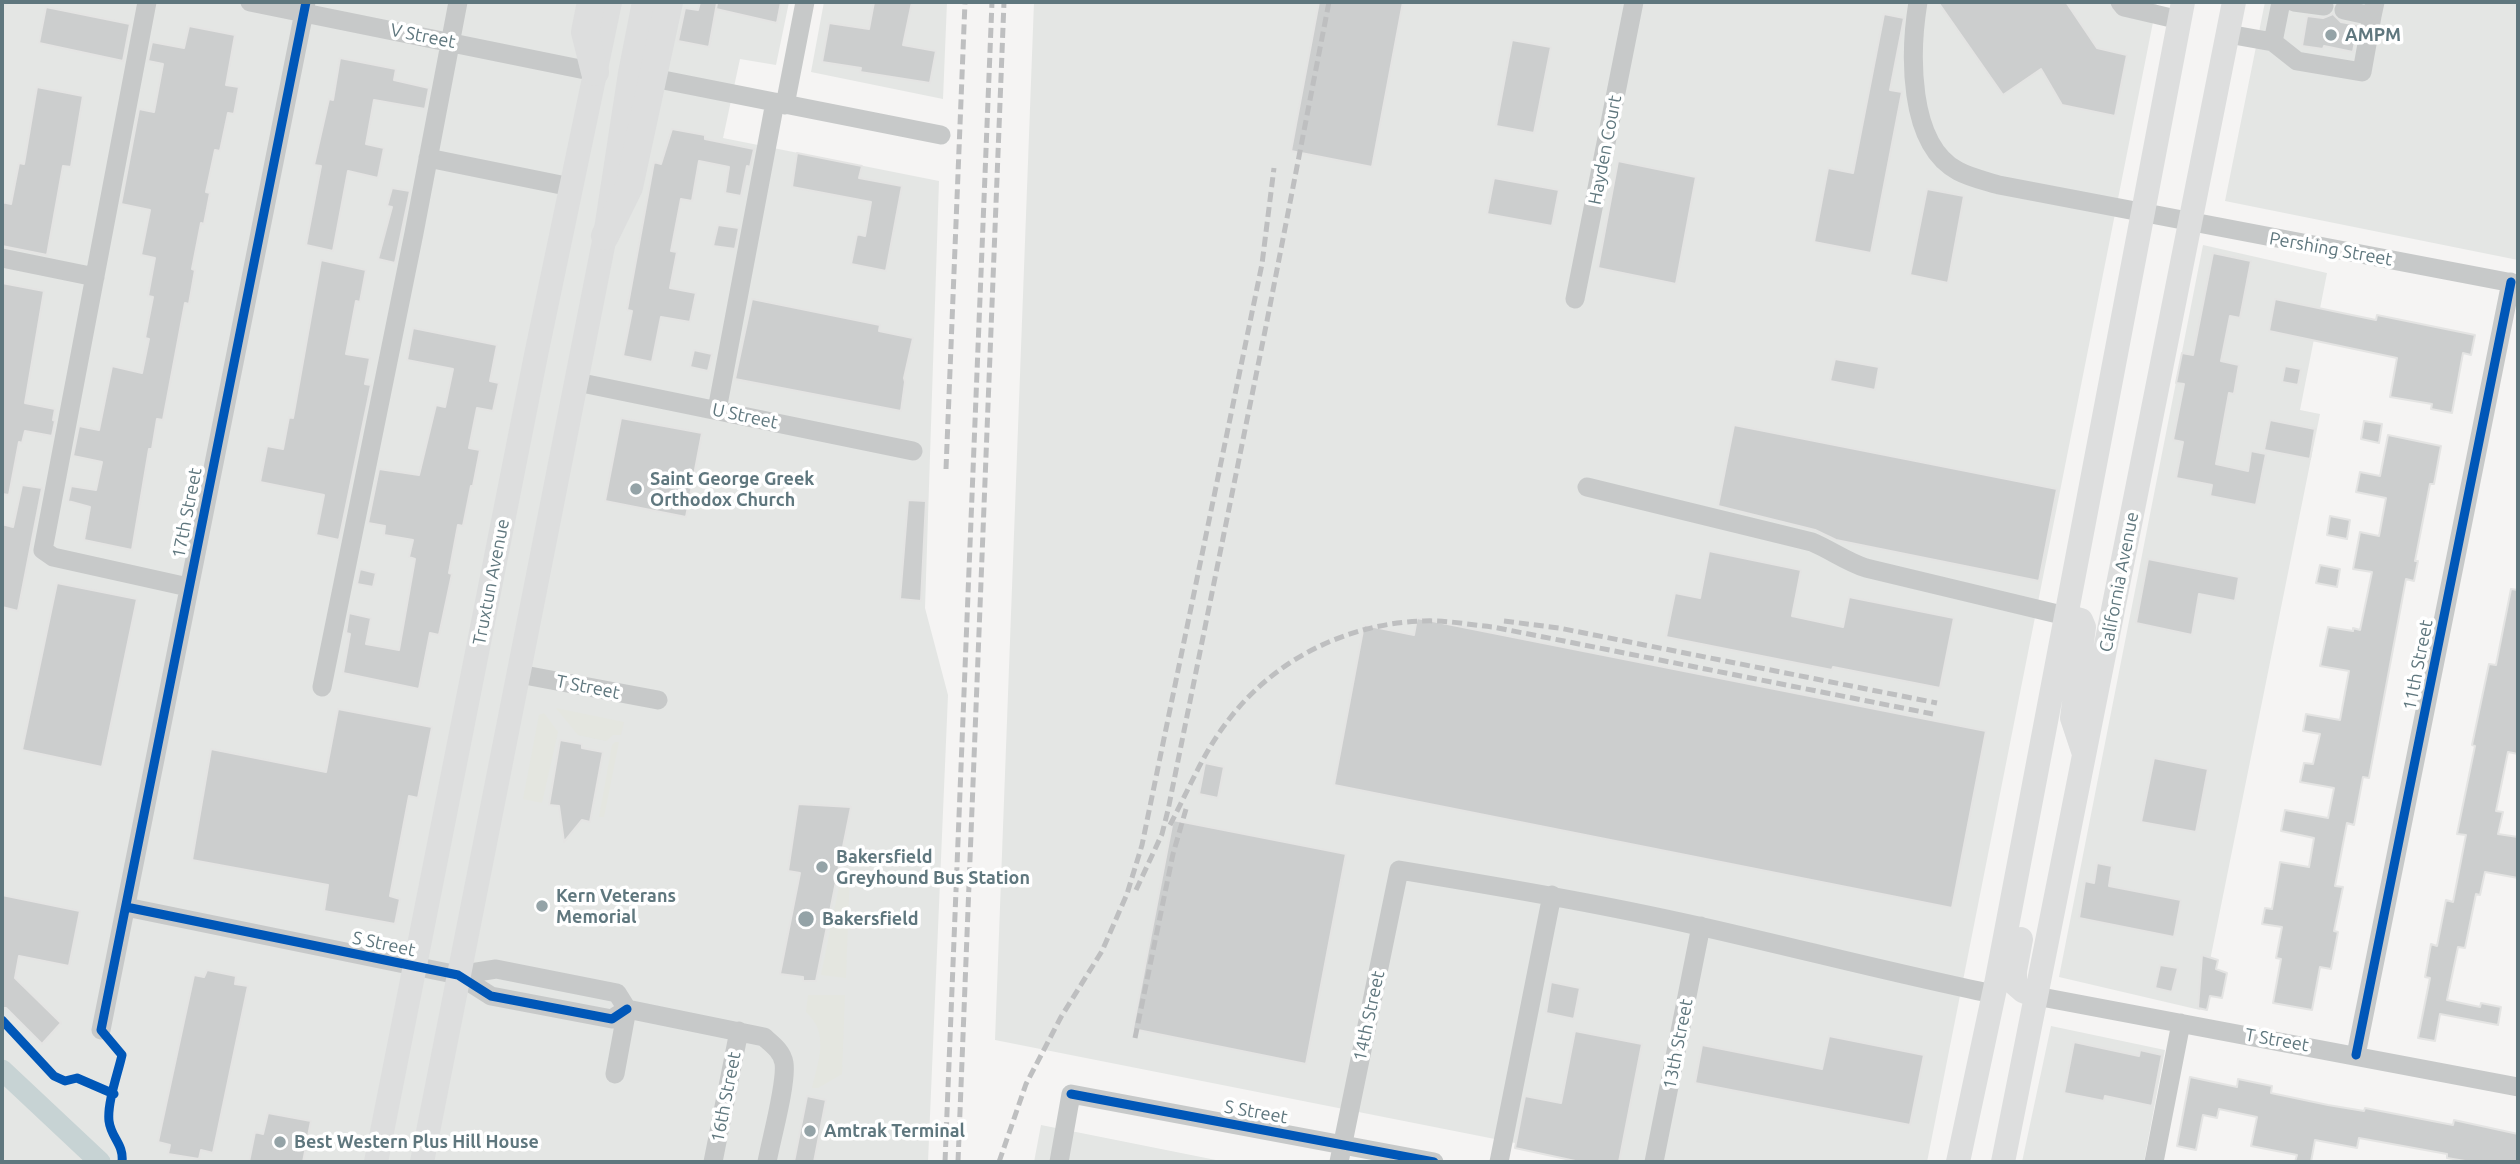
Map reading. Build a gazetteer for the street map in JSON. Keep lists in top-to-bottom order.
{
  "streets": {
    "main road": ["Truxtun Avenue", "California Avenue"],
    "street": [
      "V Street",
      "Hayden Court",
      "Pershing Street",
      "U Street",
      "17th Street",
      "11th Street",
      "T Street",
      "S Street",
      "14th Street",
      "13th Street",
      "16th Street"
    ]
  },
  "crossings": [
    ["V Street", "17th Street"],
    ["V Street", "Truxtun Avenue"],
    ["Pershing Street", "California Avenue"],
    ["Pershing Street", "11th Street"],
    ["17th Street", "S Street"],
    ["Truxtun Avenue", "S Street"],
    ["California Avenue", "T Street"],
    ["11th Street", "T Street"],
    ["S Street", "14th Street"],
    ["S Street", "16th Street"]
  ],
  "places": [
    "AMPM",
    "Saint George Greek Orthodox Church",
    "Bakersfield Greyhound Bus Station",
    "Kern Veterans Memorial",
    "Bakersfield",
    "Amtrak Terminal",
    "Best Western Plus Hill House"
  ]
}
